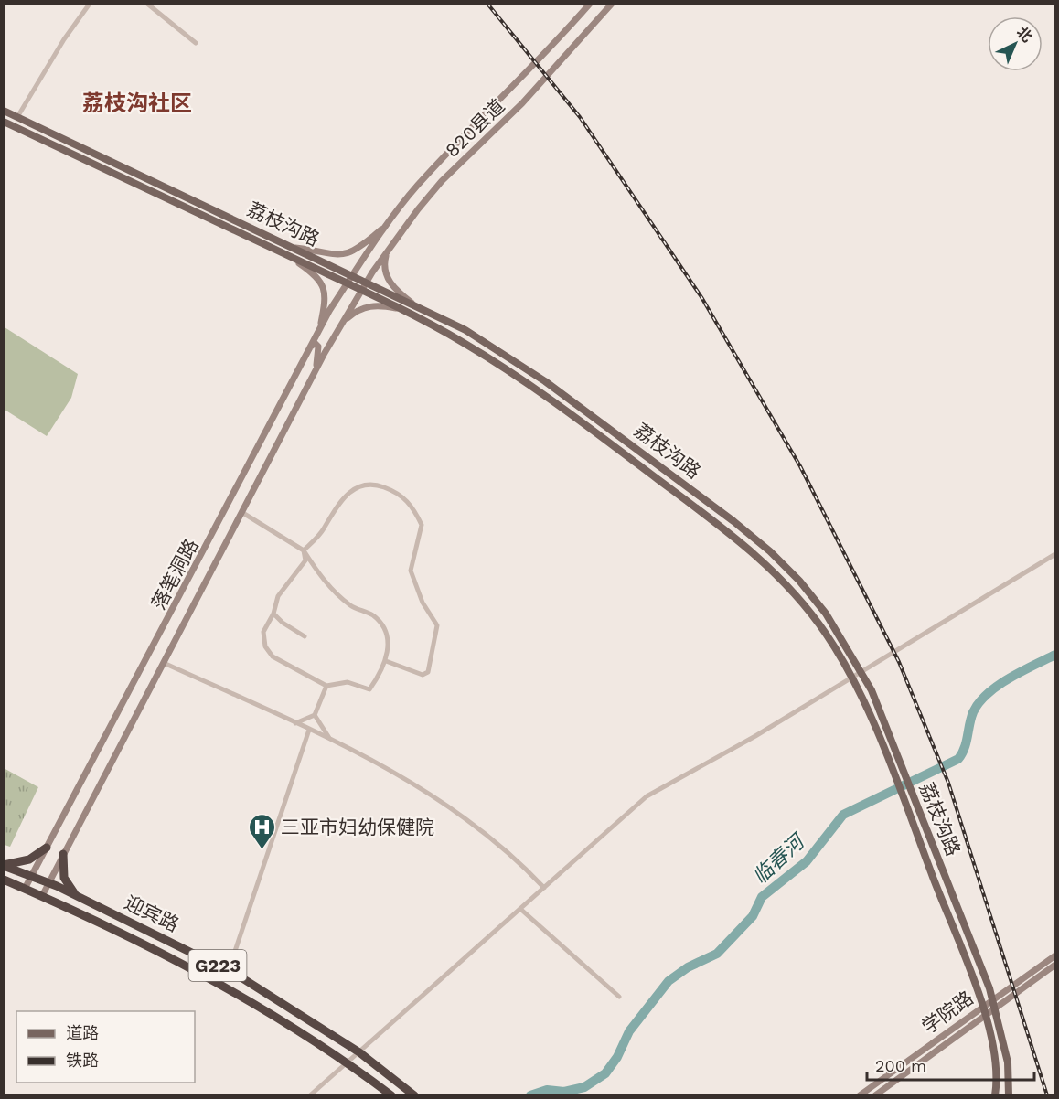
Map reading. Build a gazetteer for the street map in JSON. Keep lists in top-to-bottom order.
{
  "streets": {
    "highway": ["迎宾路", "G223"],
    "main road": [
      "820县道",
      "荔枝沟路",
      "落笔洞路",
      "学院路"
    ]
  },
  "crossings": [
    ["820县道", "荔枝沟路"],
    ["820县道", "落笔洞路"],
    ["荔枝沟路", "落笔洞路"],
    ["荔枝沟路", "学院路"],
    ["落笔洞路", "迎宾路"]
  ],
  "districts": ["荔枝沟社区"],
  "water": ["临春河"],
  "places": {
    "hospital": ["三亚市妇幼保健院"]
  },
  "legend": ["道路", "铁路"],
  "scale_bar": "200 m",
  "north": "top right"
}
